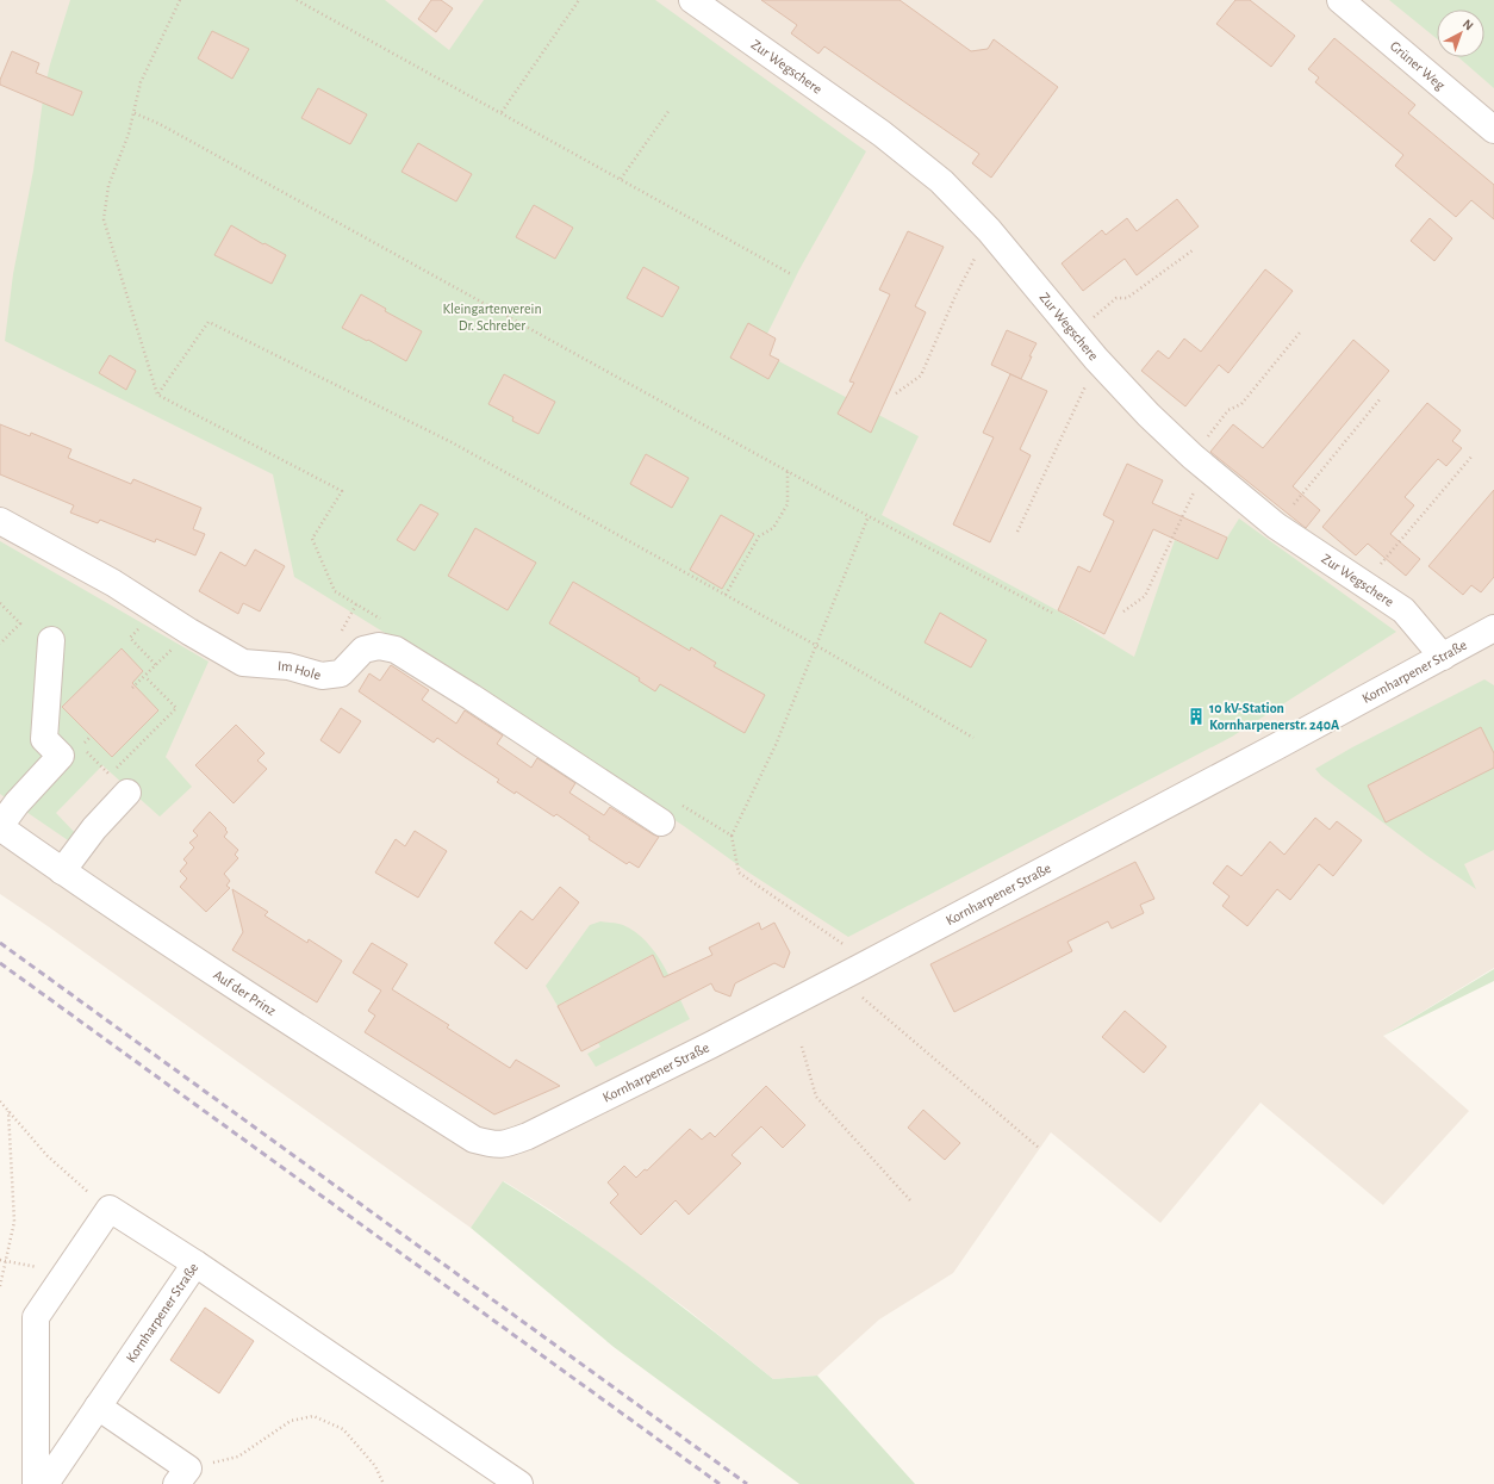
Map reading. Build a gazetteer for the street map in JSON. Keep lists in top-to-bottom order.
{
  "streets": {
    "street": [
      "Grüner Weg",
      "Zur Wegschere",
      "Im Hole",
      "Kornharpener Straße",
      "Auf der Prinz"
    ]
  },
  "crossings": [
    ["Zur Wegschere", "Kornharpener Straße"],
    ["Kornharpener Straße", "Auf der Prinz"]
  ],
  "parks": ["Kleingartenverein Dr. Schreber"],
  "places": {
    "building": ["10 kV-Station Kornharpenerstr. 240A"]
  },
  "north": "top right"
}
